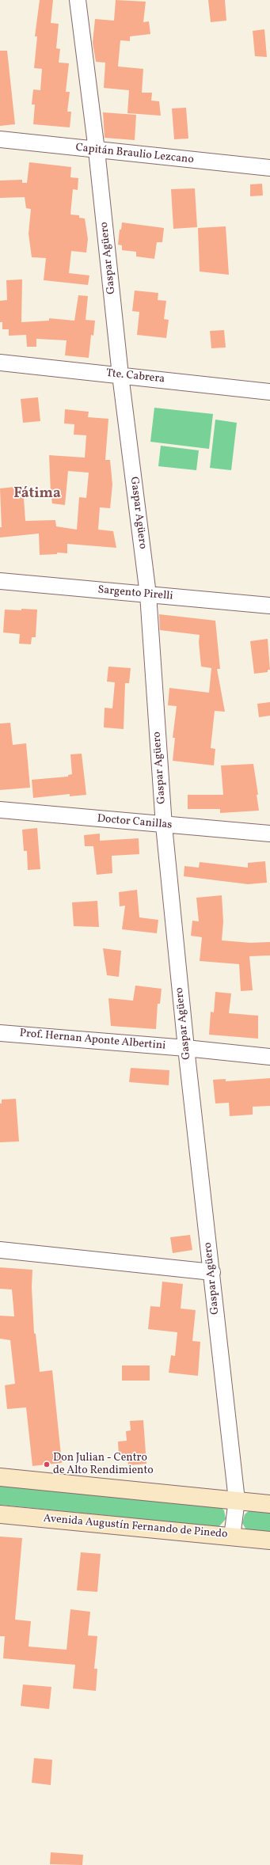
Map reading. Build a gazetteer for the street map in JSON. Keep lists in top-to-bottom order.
{
  "streets": {
    "street": [
      "Capitán Braulio Lezcano",
      "Gaspar Agüero",
      "Tte. Cabrera",
      "Sargento Pirelli",
      "Doctor Canillas",
      "Prof. Hernan Aponte Albertini",
      "Avenida Augustín Fernando de Pinedo"
    ]
  },
  "crossings": [
    ["Capitán Braulio Lezcano", "Gaspar Agüero"],
    ["Gaspar Agüero", "Tte. Cabrera"],
    ["Gaspar Agüero", "Sargento Pirelli"],
    ["Gaspar Agüero", "Doctor Canillas"],
    ["Gaspar Agüero", "Prof. Hernan Aponte Albertini"],
    ["Gaspar Agüero", "Avenida Augustín Fernando de Pinedo"]
  ],
  "districts": ["Fátima"],
  "places": ["Don Julian - Centro de Alto Rendimiento"]
}
